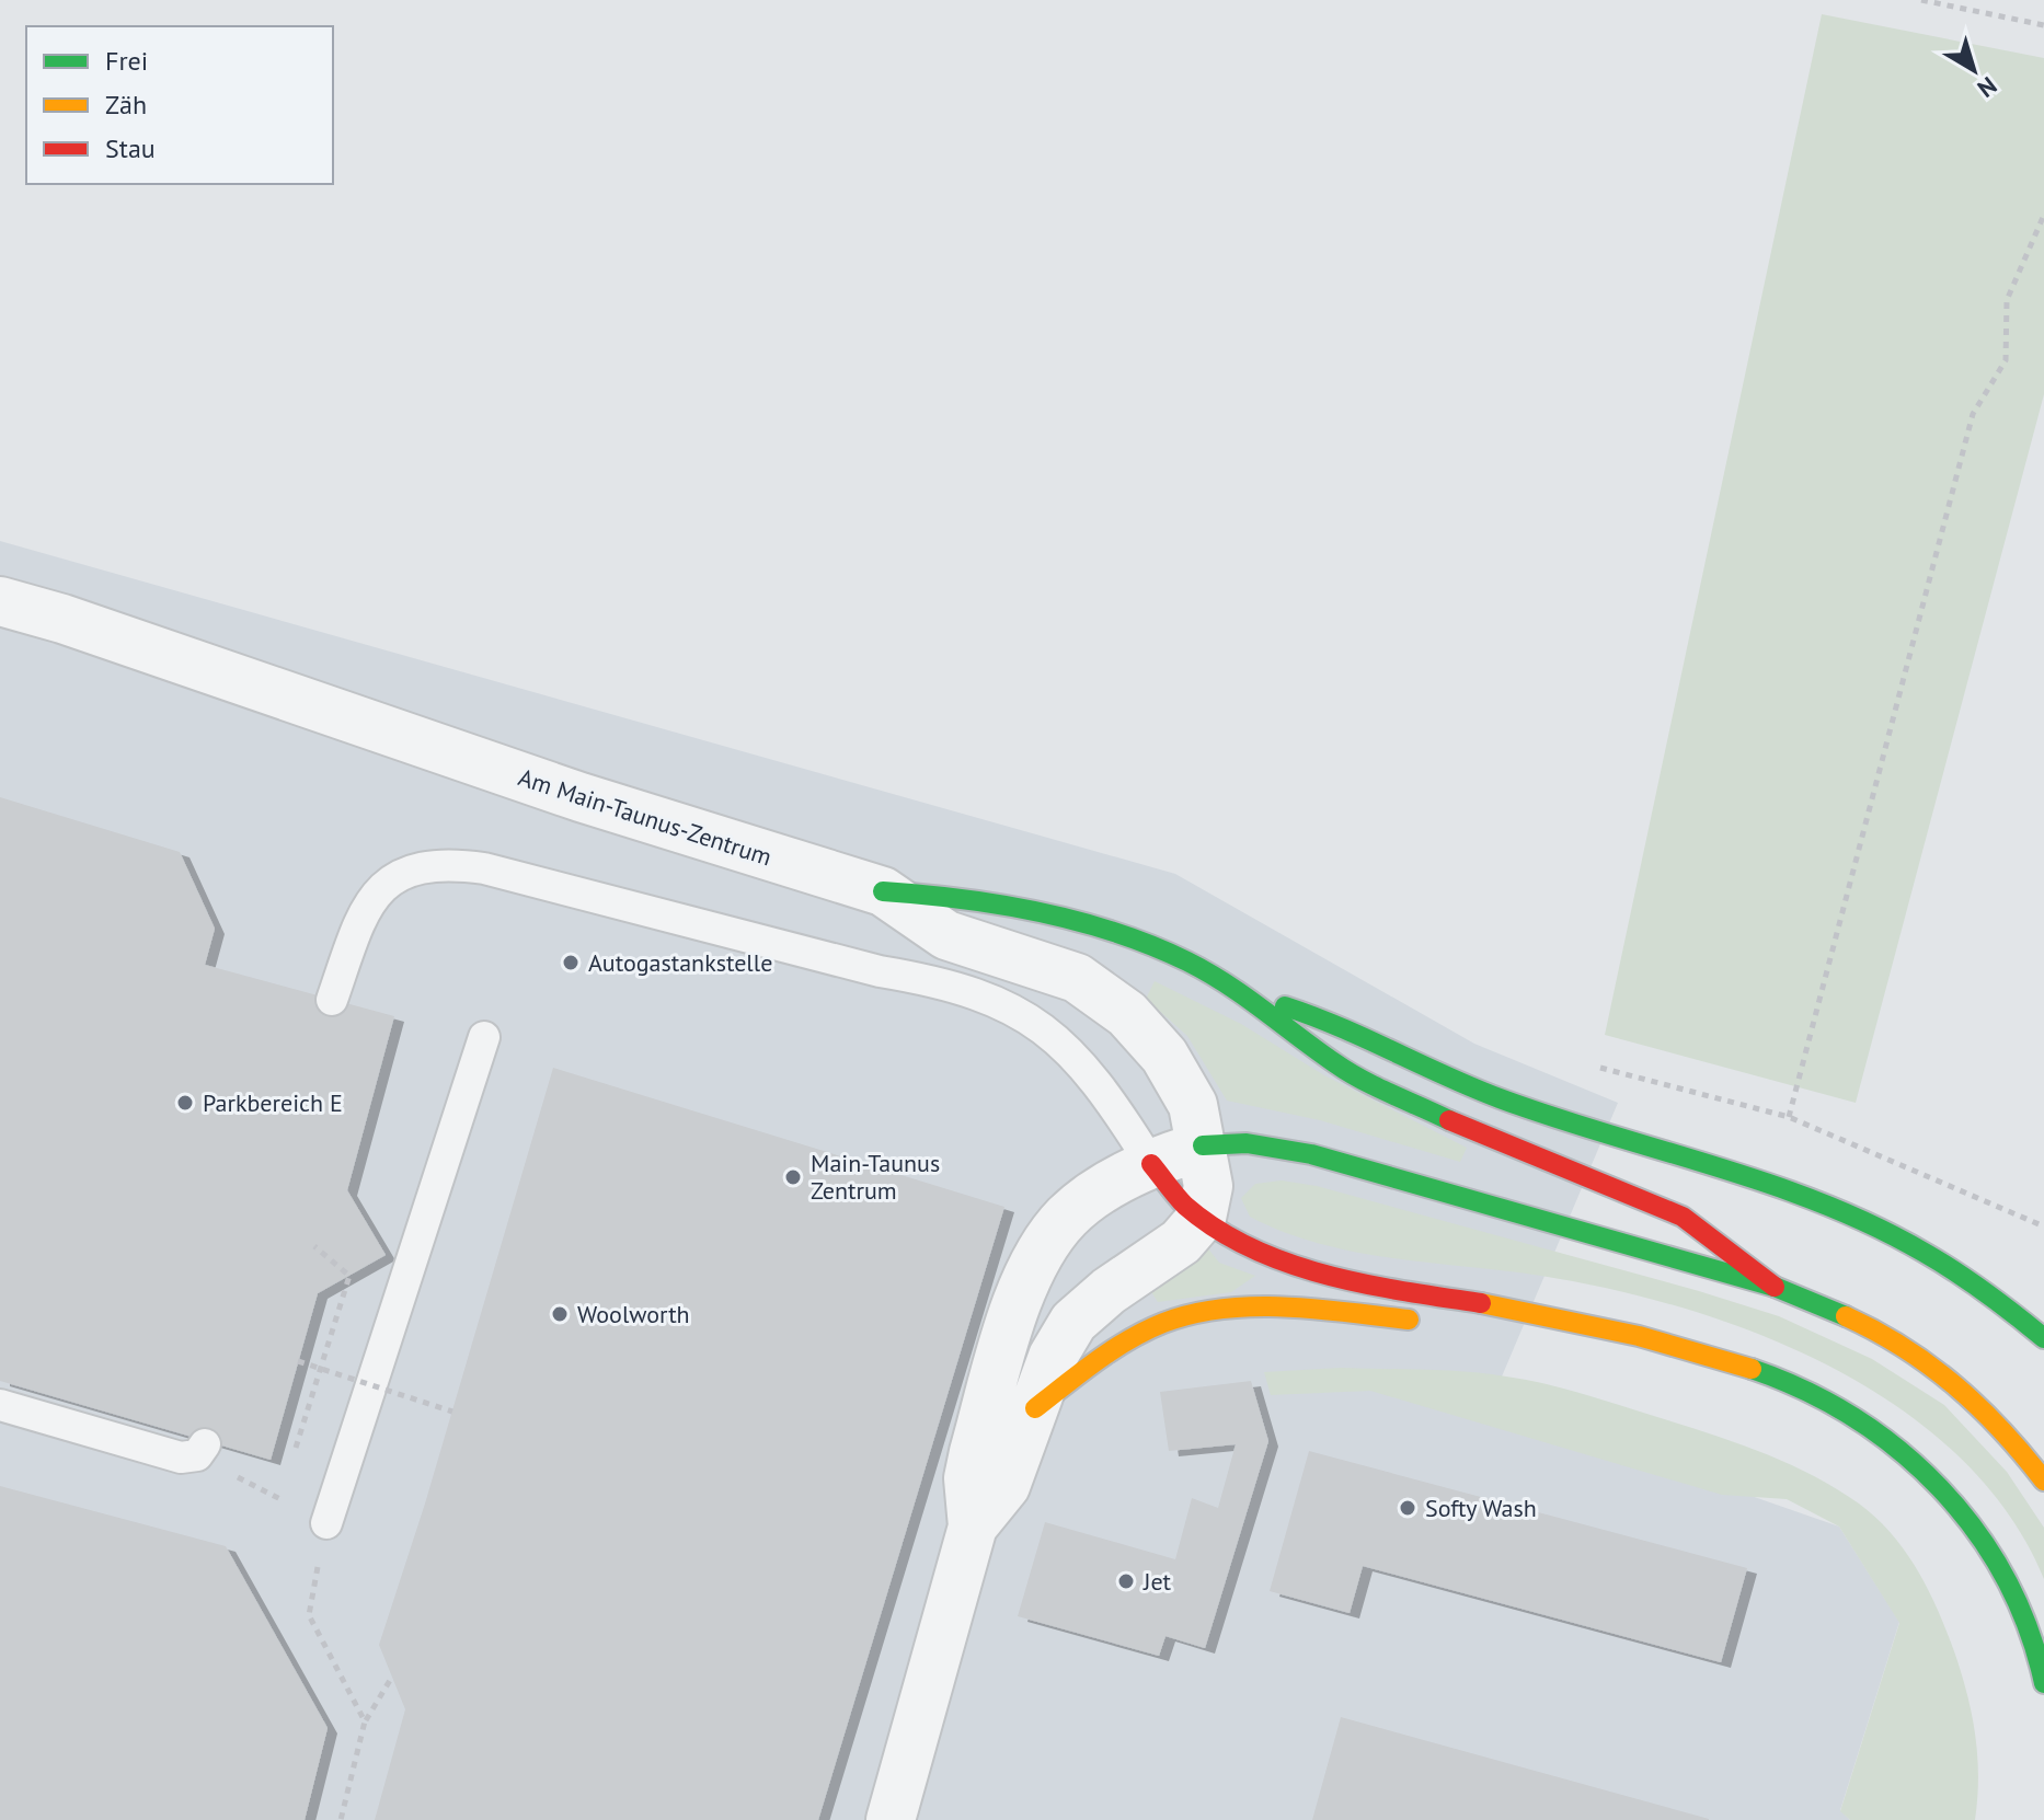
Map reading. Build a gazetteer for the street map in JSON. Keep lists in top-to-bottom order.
{
  "streets": {
    "street": ["Am Main-Taunus-Zentrum"]
  },
  "places": [
    "Autogastankstelle",
    "Parkbereich E",
    "Main-Taunus Zentrum",
    "Woolworth",
    "Softy Wash",
    "Jet"
  ],
  "legend": ["Frei", "Zäh", "Stau"],
  "north": "bottom right"
}
